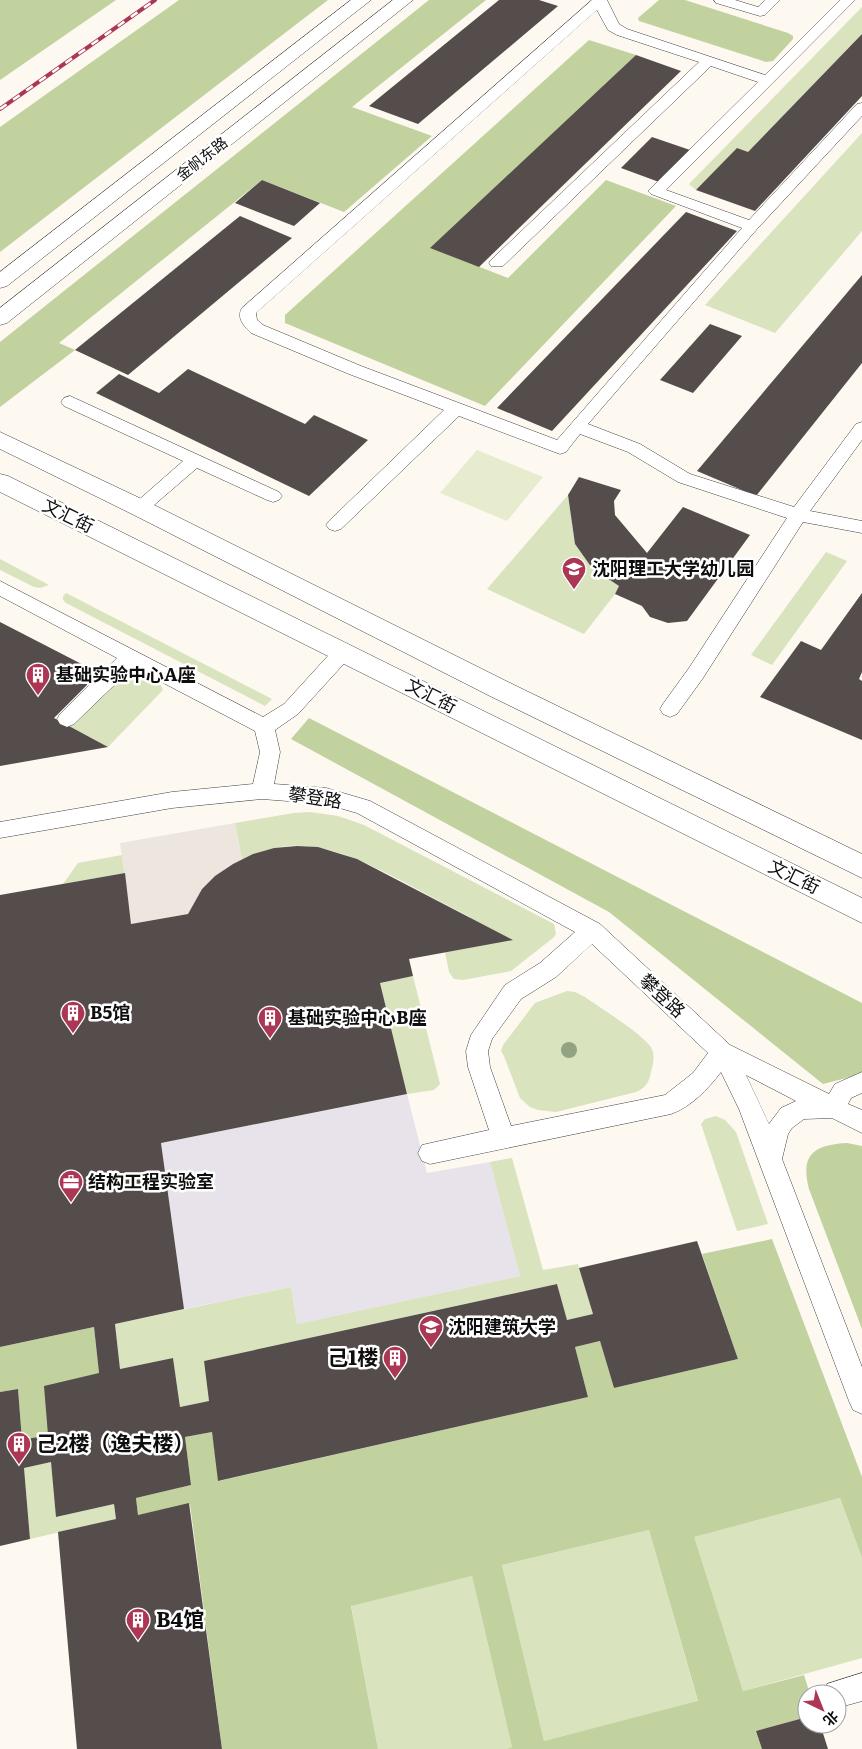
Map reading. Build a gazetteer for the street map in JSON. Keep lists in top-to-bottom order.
{
  "streets": {
    "street": ["金帆东路", "文汇街"],
    "lane": ["攀登路"]
  },
  "places": {
    "school or university": ["沈阳理工大学幼儿园", "沈阳建筑大学"],
    "building": [
      "基础实验中心A座",
      "B5馆",
      "基础实验中心B座",
      "己1楼",
      "己2楼（逸夫楼）",
      "B4馆"
    ],
    "office": ["结构工程实验室"]
  },
  "north": "bottom right"
}
